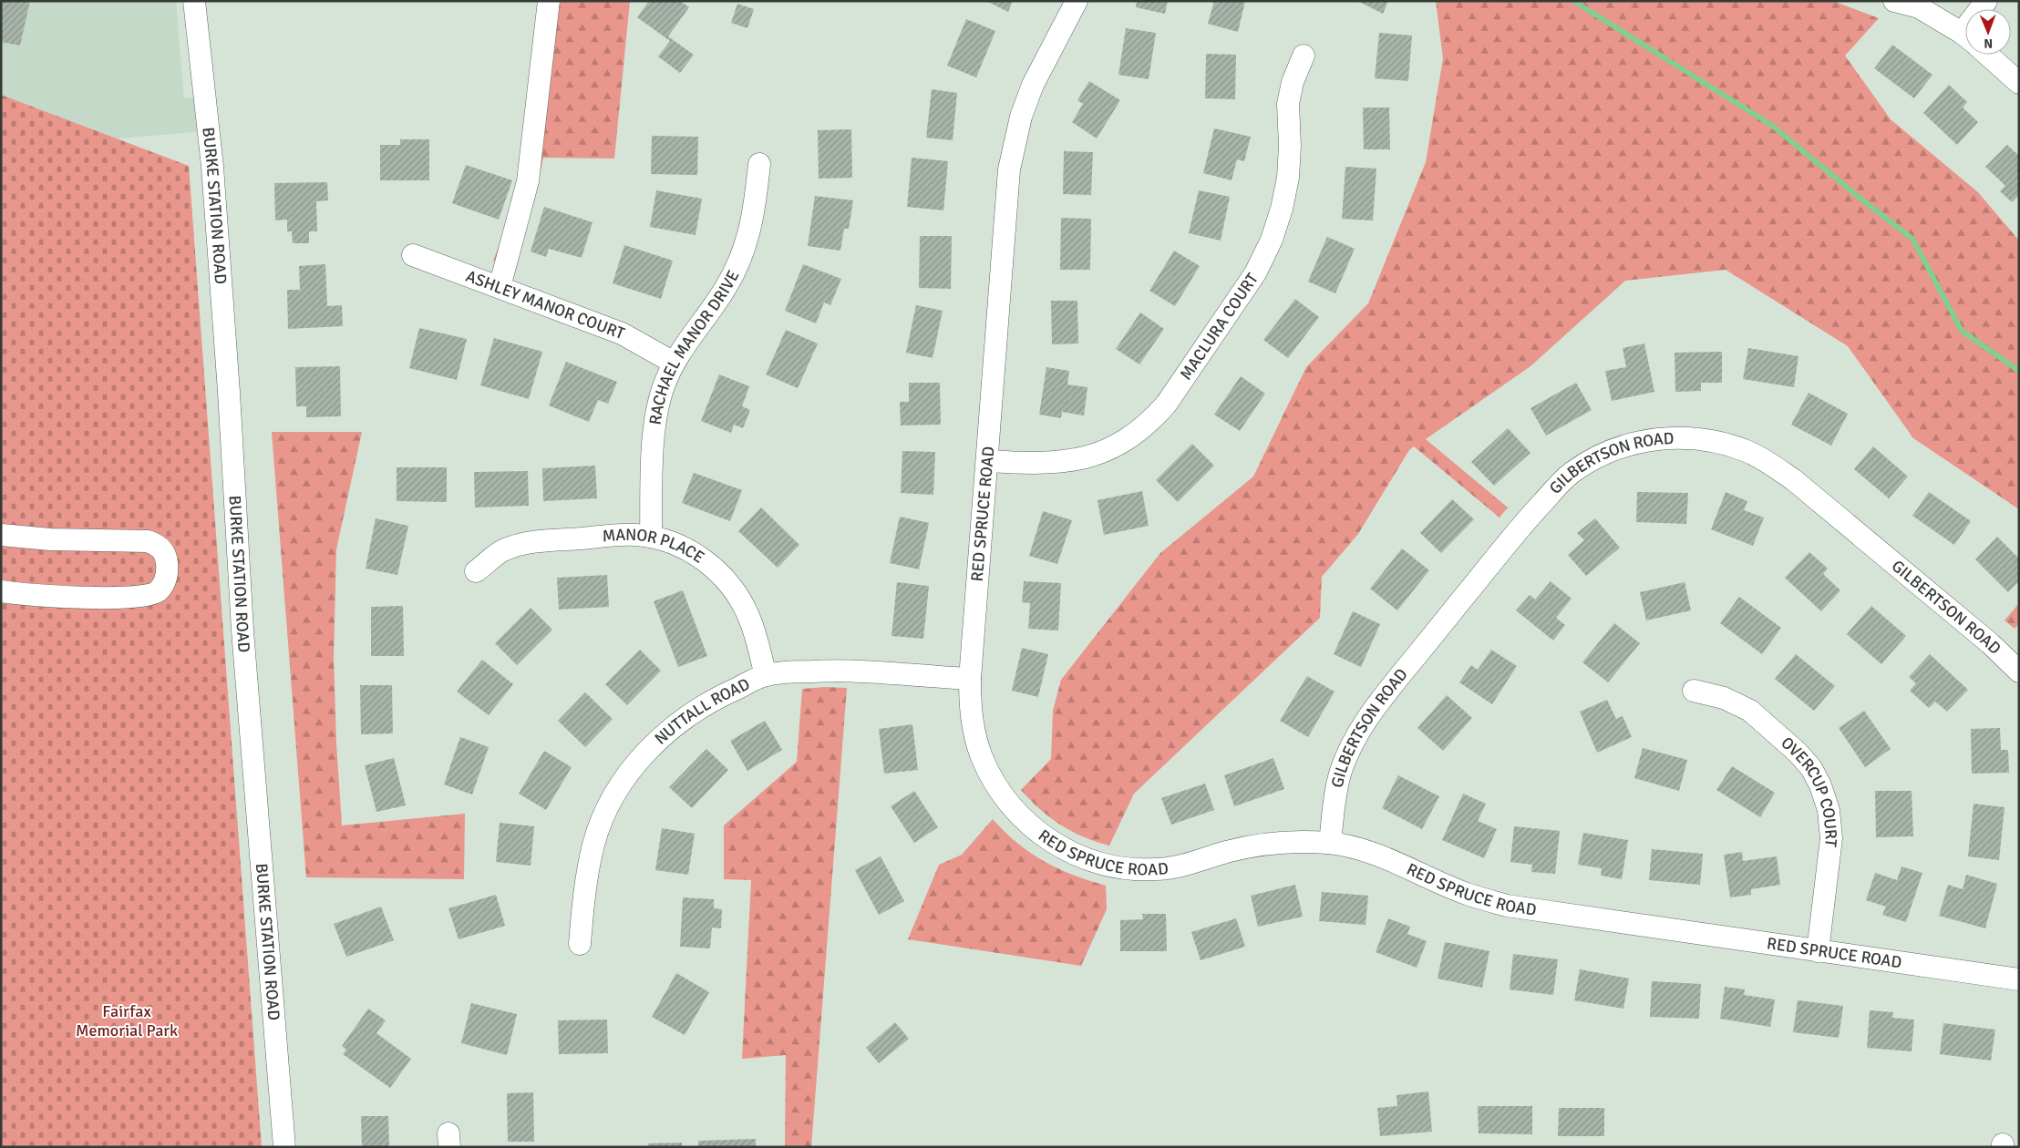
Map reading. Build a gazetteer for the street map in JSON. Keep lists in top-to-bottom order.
{
  "streets": {
    "street": [
      "BURKE STATION ROAD",
      "ASHLEY MANOR COURT",
      "MACLURA COURT",
      "RACHAEL MANOR DRIVE",
      "GILBERTSON ROAD",
      "RED SPRUCE ROAD",
      "MANOR PLACE",
      "NUTTALL ROAD",
      "OVERCUP COURT"
    ]
  },
  "crossings": [
    ["ASHLEY MANOR COURT", "RACHAEL MANOR DRIVE"],
    ["MACLURA COURT", "RED SPRUCE ROAD"],
    ["RACHAEL MANOR DRIVE", "MANOR PLACE"],
    ["GILBERTSON ROAD", "RED SPRUCE ROAD"],
    ["RED SPRUCE ROAD", "NUTTALL ROAD"],
    ["RED SPRUCE ROAD", "OVERCUP COURT"],
    ["MANOR PLACE", "NUTTALL ROAD"]
  ],
  "parks": ["Fairfax Memorial Park"],
  "north": "bottom"
}
